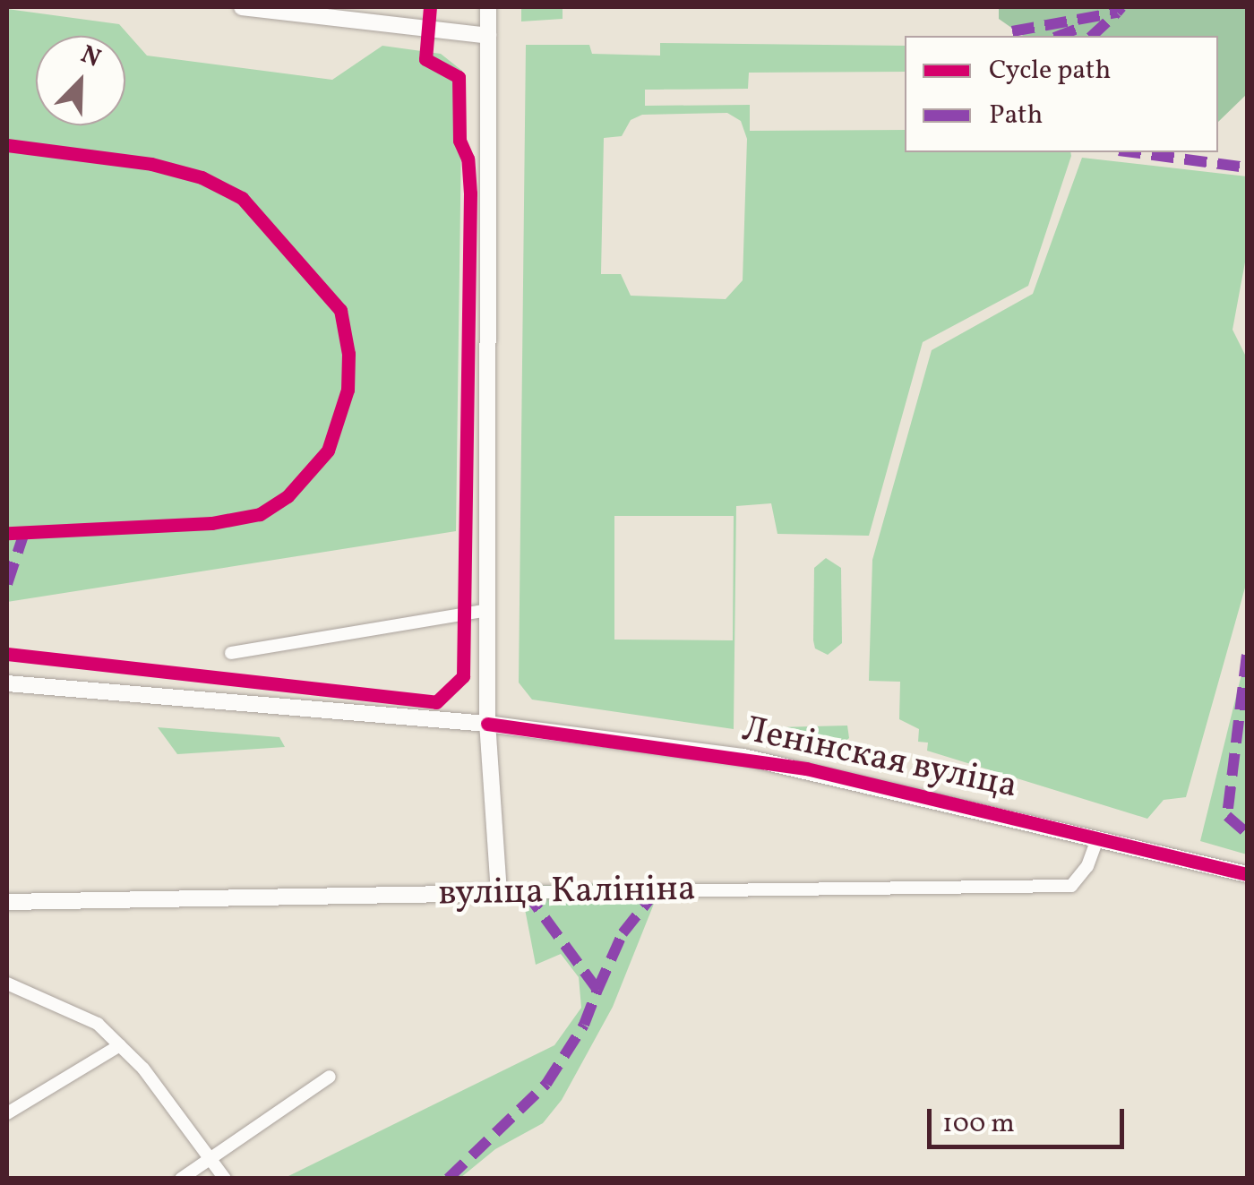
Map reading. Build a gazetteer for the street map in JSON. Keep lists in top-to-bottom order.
{
  "streets": {
    "main road": ["Ленінская вуліца", "вуліца Калініна"]
  },
  "crossings": [
    ["Ленінская вуліца", "вуліца Калініна"]
  ],
  "legend": ["Cycle path", "Path"],
  "scale_bar": "100 m",
  "north": "top right"
}
